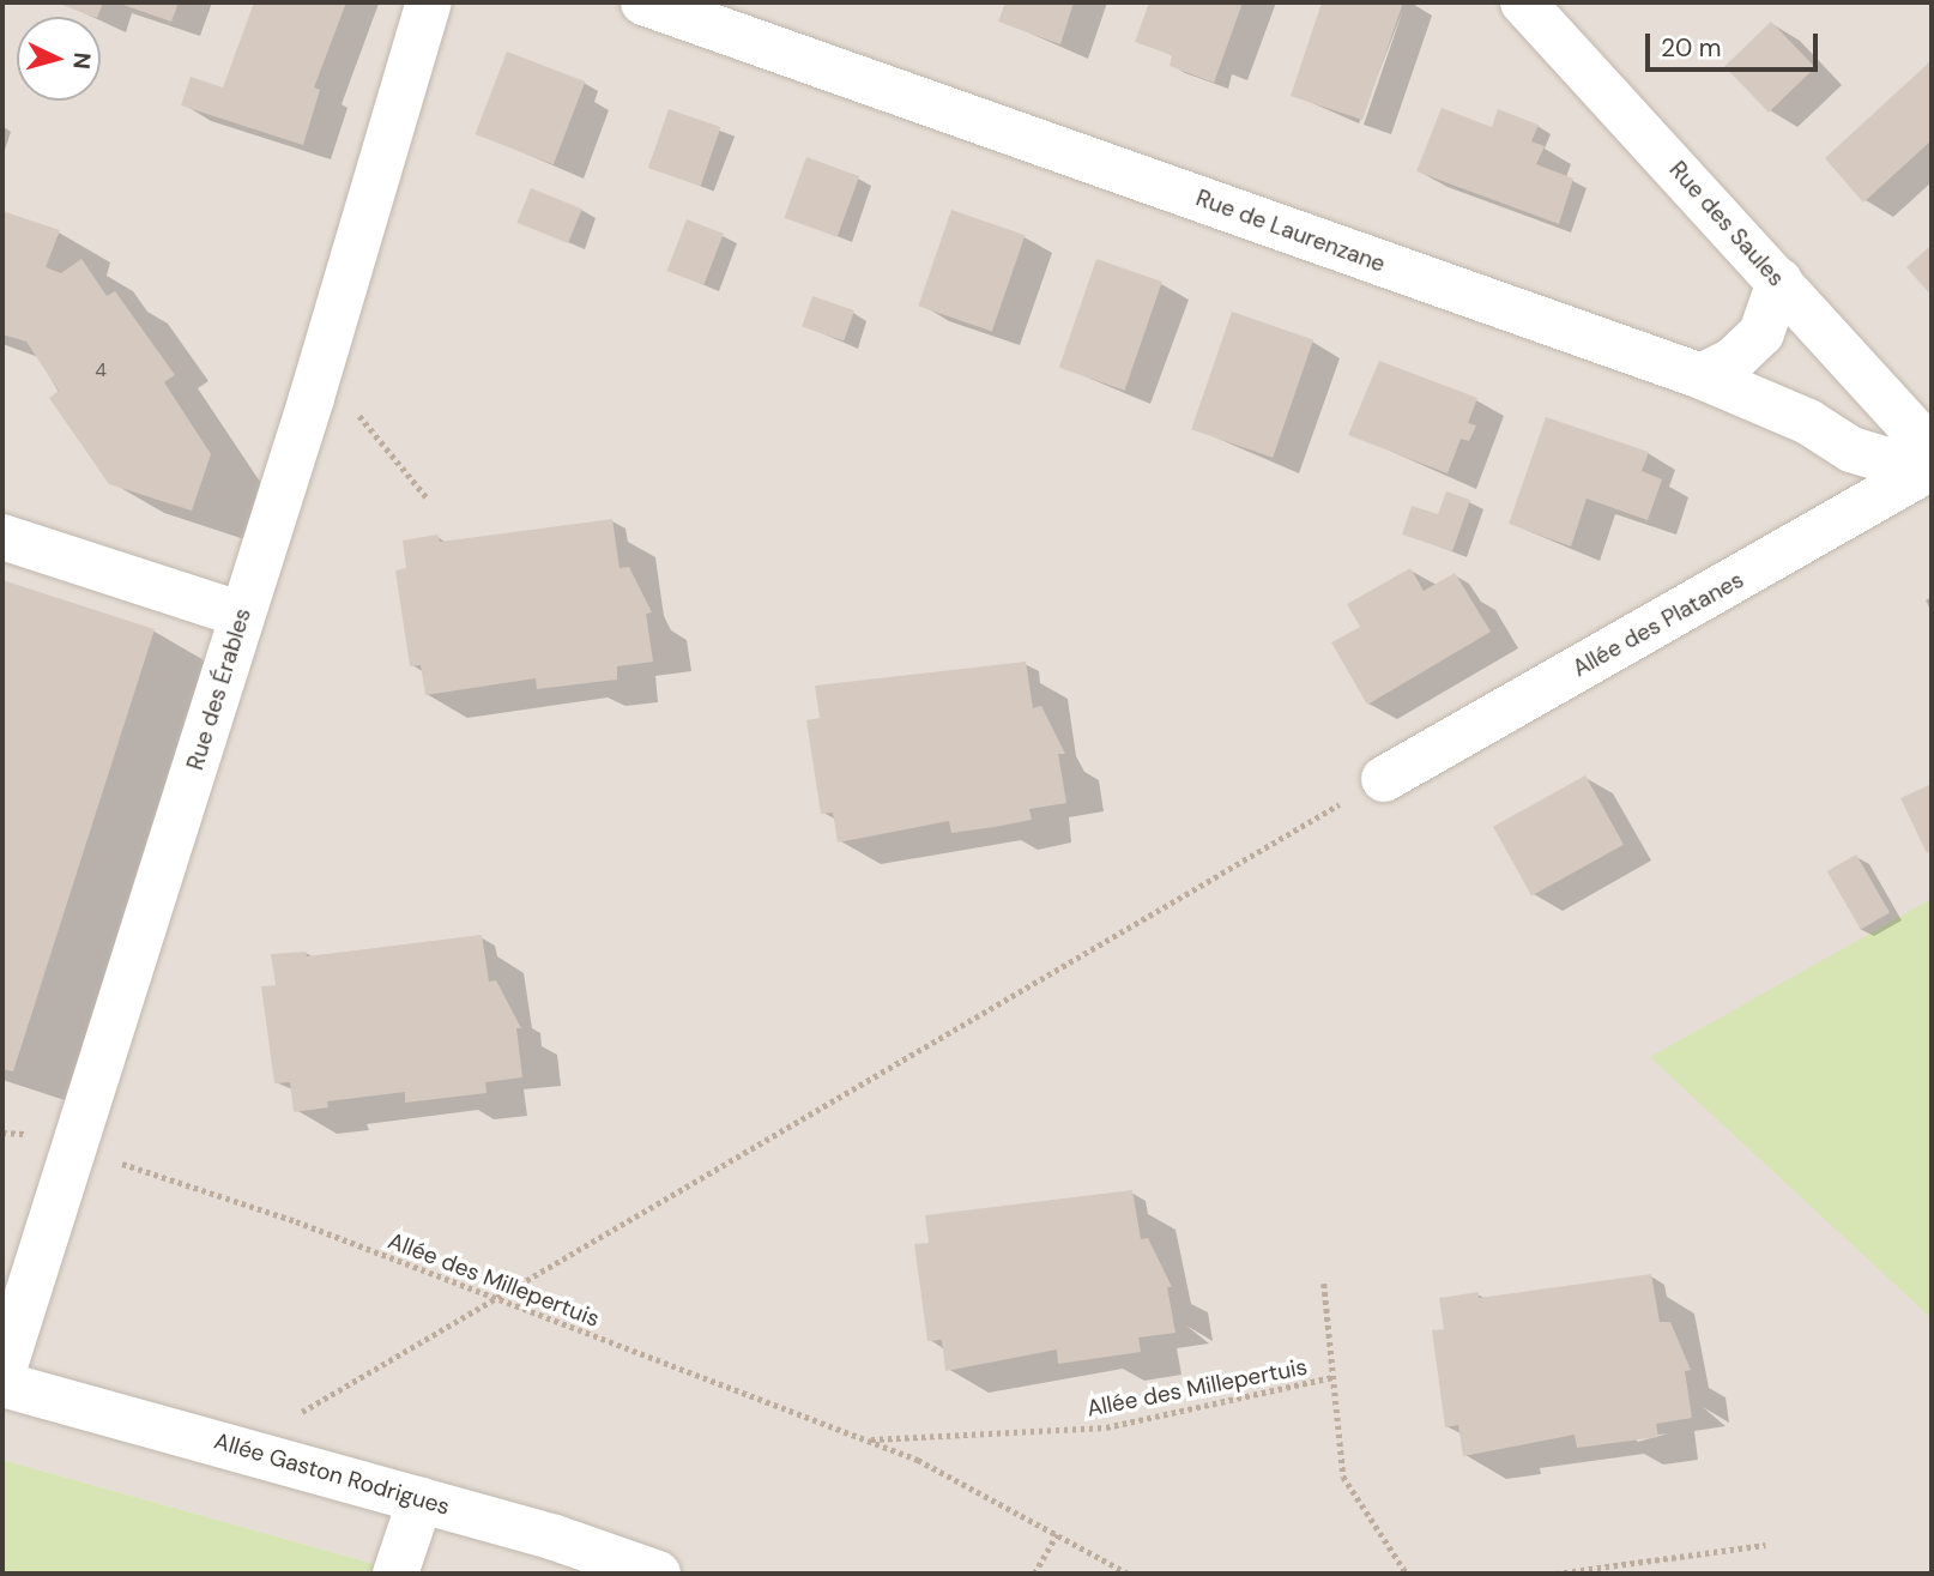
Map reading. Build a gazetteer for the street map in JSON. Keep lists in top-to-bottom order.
{
  "streets": {
    "street": [
      "Rue des Saules",
      "Rue de Laurenzane",
      "Allée des Platanes",
      "Rue des Érables",
      "Allée Gaston Rodrigues"
    ],
    "path": ["Allée des Millepertuis"]
  },
  "house_numbers": ["4"],
  "scale_bar": "20 m",
  "north": "right"
}
